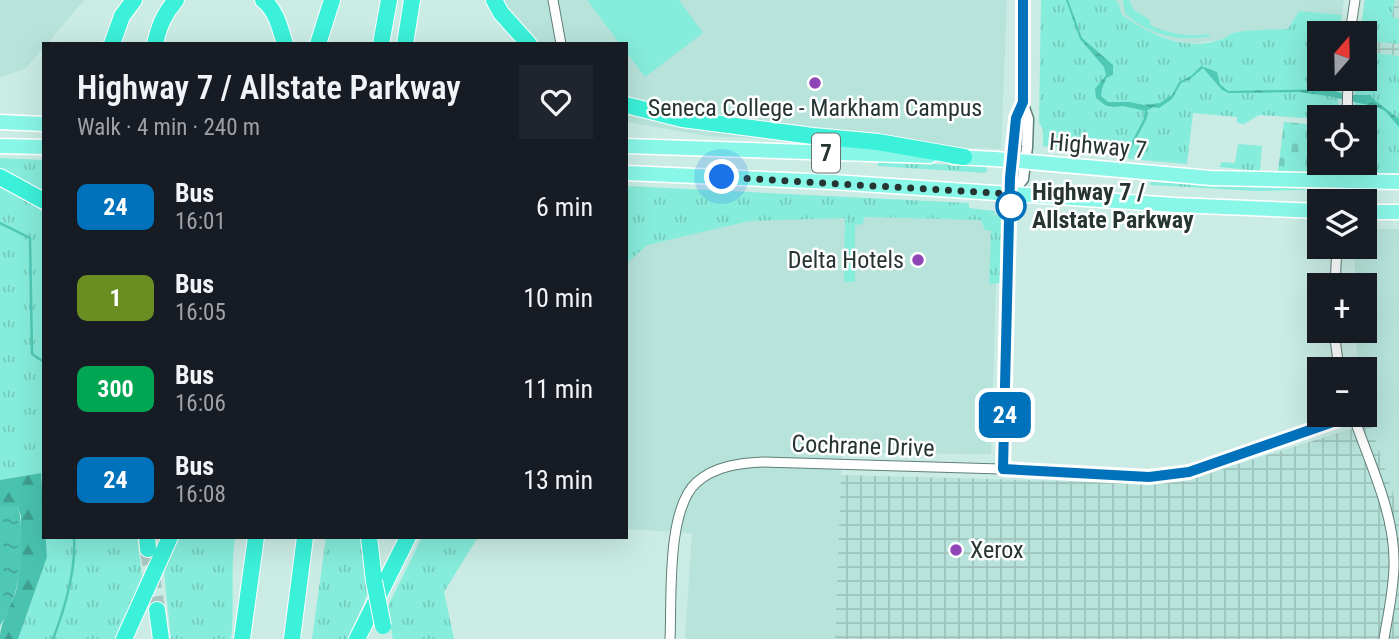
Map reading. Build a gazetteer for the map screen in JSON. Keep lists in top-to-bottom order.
{
  "streets": {
    "main road": ["Highway 7", "7"],
    "street": ["Cochrane Drive"]
  },
  "places": [
    "Seneca College - Markham Campus",
    "Highway 7 / Allstate Parkway",
    "Delta Hotels",
    "Xerox"
  ],
  "lines": ["bus line 24"],
  "north": "top",
  "page": {
    "on_map": "24",
    "map_buttons": ["+", "−"],
    "heading": ["Highway 7 / Allstate Parkway", "Walk · 4 min · 240 m"],
    "list": [
      {
        "mark": "24",
        "name": "Bus",
        "note": "16:01",
        "value": "6 min"
      },
      {
        "mark": "1",
        "name": "Bus",
        "note": "16:05",
        "value": "10 min"
      },
      {
        "mark": "300",
        "name": "Bus",
        "note": "16:06",
        "value": "11 min"
      },
      {
        "mark": "24",
        "name": "Bus",
        "note": "16:08",
        "value": "13 min"
      }
    ]
  }
}
